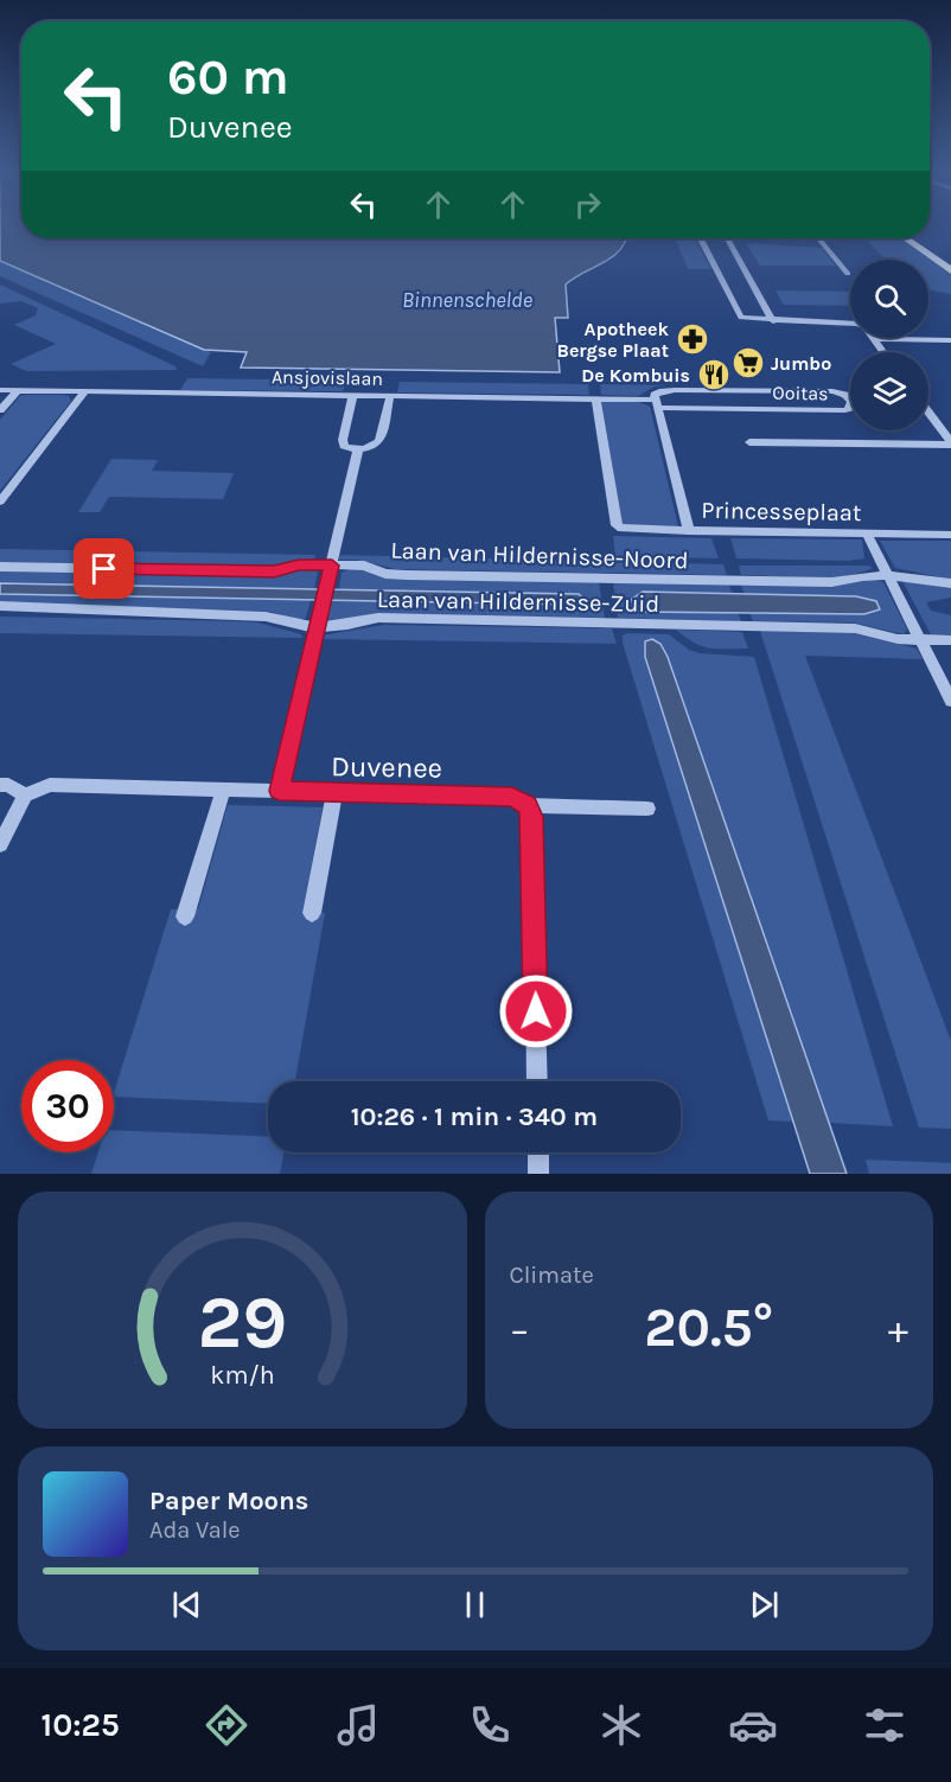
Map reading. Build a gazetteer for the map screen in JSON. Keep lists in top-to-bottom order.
{
  "streets": {
    "street": [
      "Ansjovislaan",
      "Ooitas",
      "Princesseplaat",
      "Laan van Hildernisse-Noord",
      "Laan van Hildernisse-Zuid",
      "Duvenee"
    ]
  },
  "crossings": [
    ["Ansjovislaan", "Ooitas"],
    ["Ansjovislaan", "Princesseplaat"],
    ["Ooitas", "Princesseplaat"]
  ],
  "water": ["Binnenschelde"],
  "places": {
    "pharmacy": ["Apotheek Bergse Plaat"],
    "supermarket": ["Jumbo"],
    "restaurant": ["De Kombuis"]
  },
  "page": {
    "turn": ["60 m", "Duvenee"],
    "limit": "30",
    "trip": "10:26 · 1 min · 340 m",
    "tile": "Climate",
    "heat": ["−", "20.5°", "+"],
    "song": ["Paper Moons", "Ada Vale"],
    "tabs": "10:25",
    "gauge": ["29", "km/h"]
  }
}
